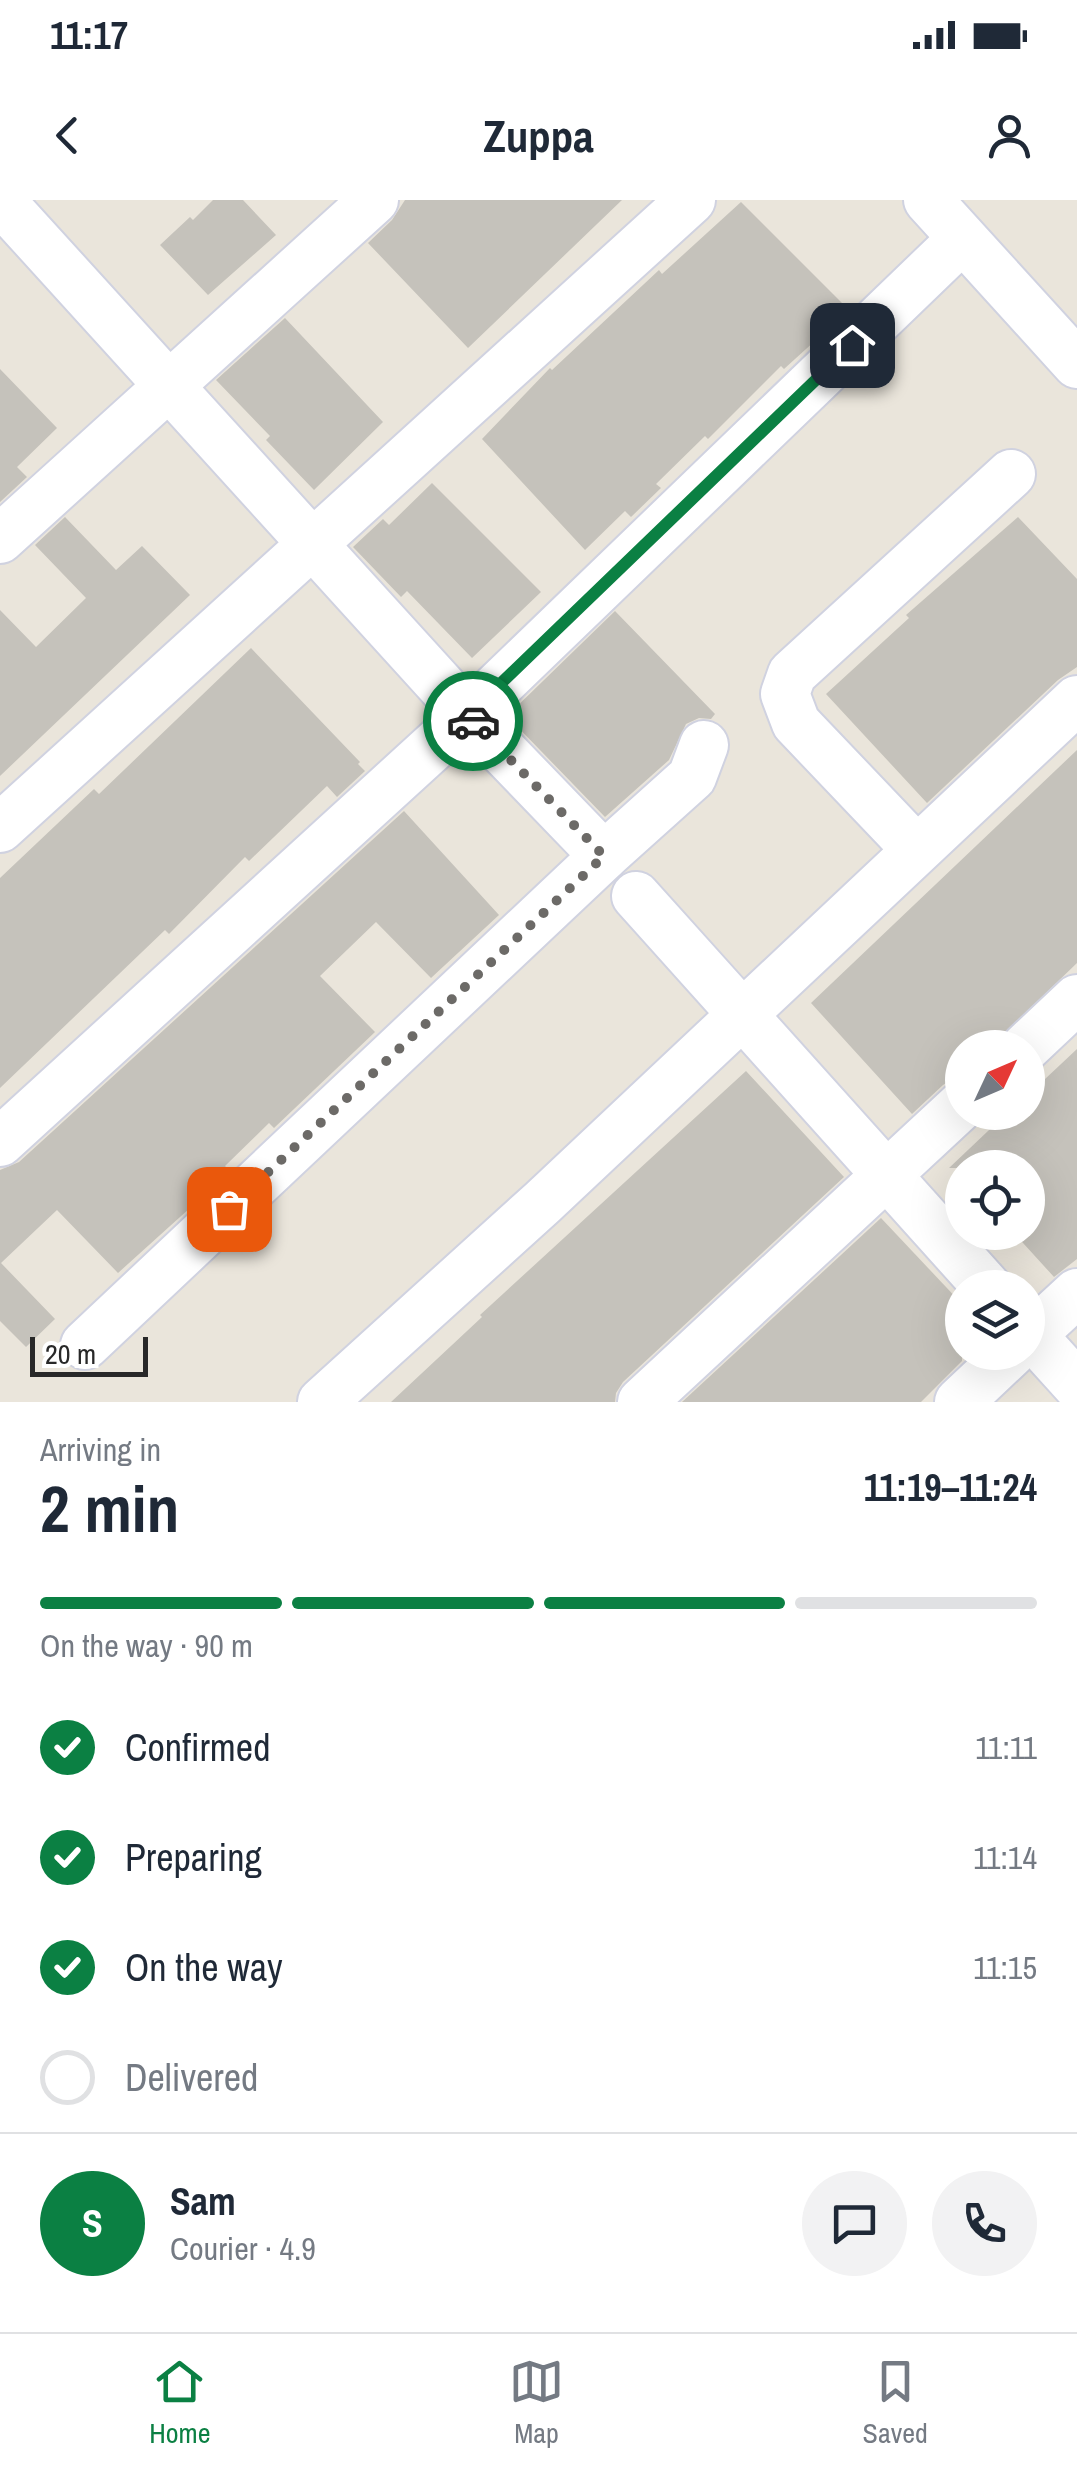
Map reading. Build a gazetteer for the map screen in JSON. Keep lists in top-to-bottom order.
{
  "scale_bar": "20 m",
  "north": "top right",
  "page": {
    "status": "11:17",
    "header": "Zuppa",
    "scale": "20 m",
    "heading": ["2 min", "Arriving in", "11:19–11:24"],
    "panel": ["Sam", "Courier · 4.9"],
    "bar": "On the way · 90 m",
    "list": [
      ["Confirmed", "11:11"],
      ["Preparing", "11:14"],
      ["On the way", "11:15"],
      "Delivered"
    ],
    "round": "S",
    "tabs": ["Home", "Map", "Saved"]
  }
}
